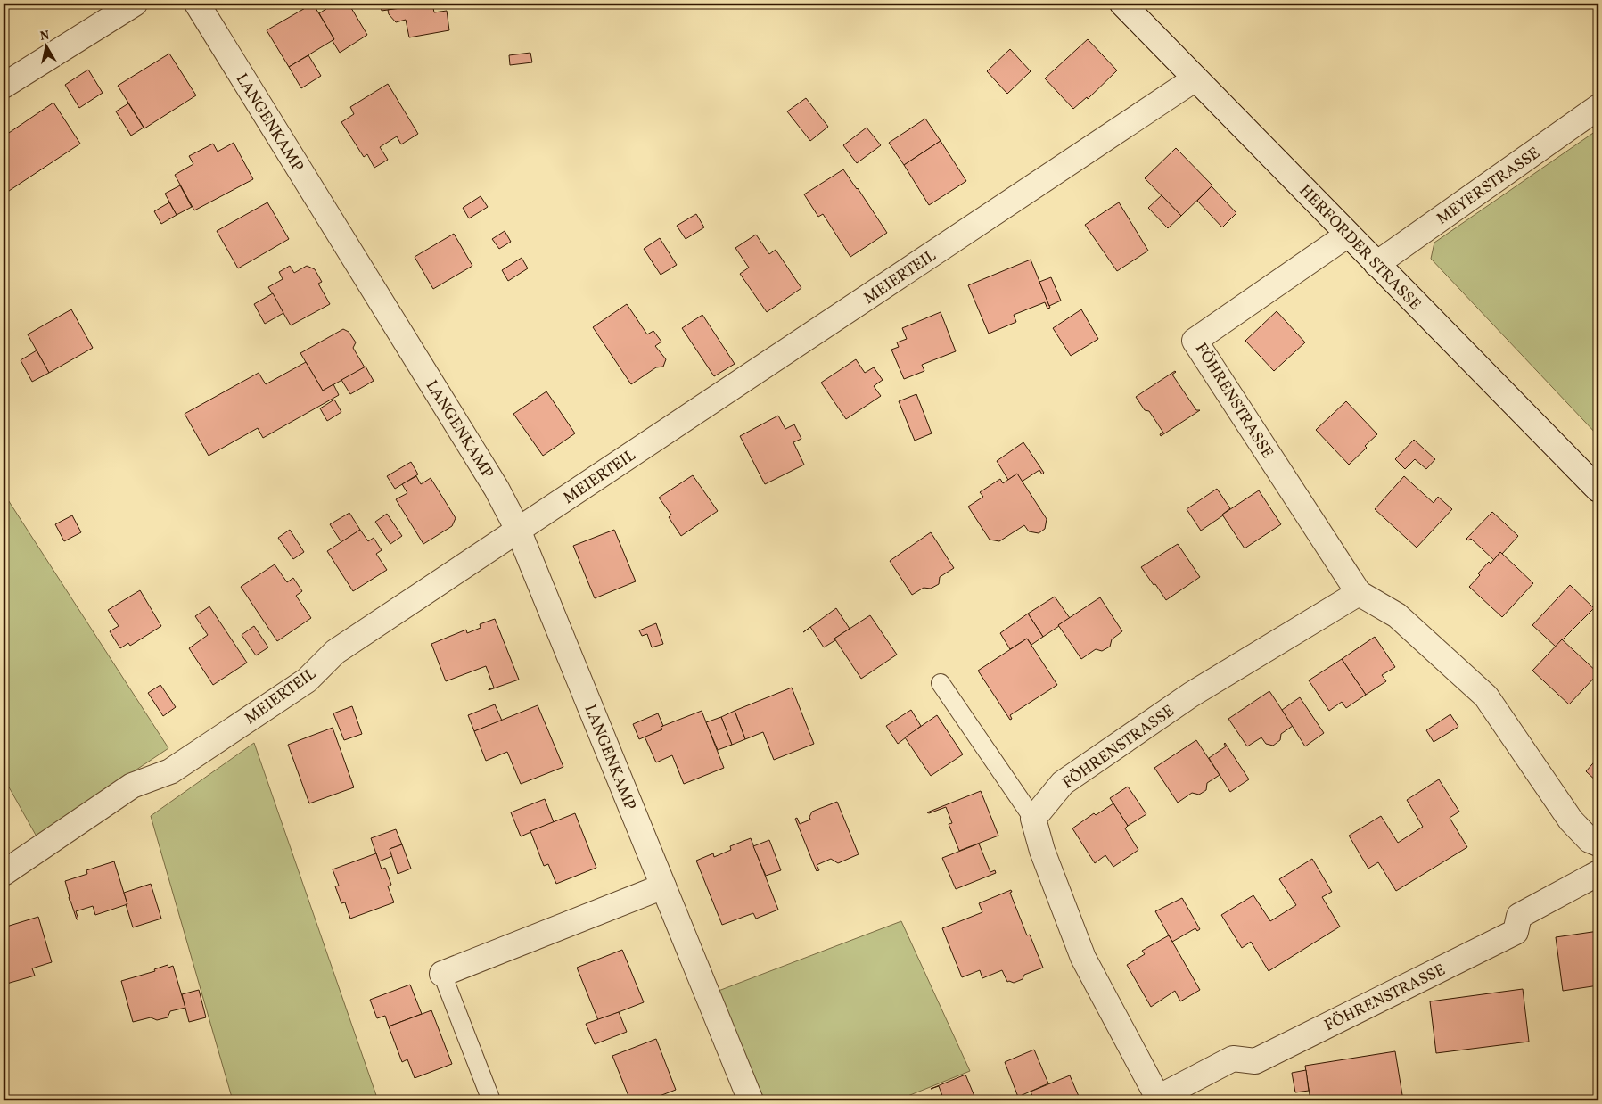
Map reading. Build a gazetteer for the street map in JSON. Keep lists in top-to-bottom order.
{
  "streets": {
    "street": [
      "LANGENKAMP",
      "MEYERSTRASSE",
      "HERFORDER STRASSE",
      "MEIERTEIL",
      "FÖHRENSTRASSE"
    ]
  },
  "crossings": [
    ["LANGENKAMP", "MEIERTEIL"],
    ["MEYERSTRASSE", "HERFORDER STRASSE"],
    ["HERFORDER STRASSE", "MEIERTEIL"],
    ["HERFORDER STRASSE", "FÖHRENSTRASSE"]
  ],
  "north": "top"
}
